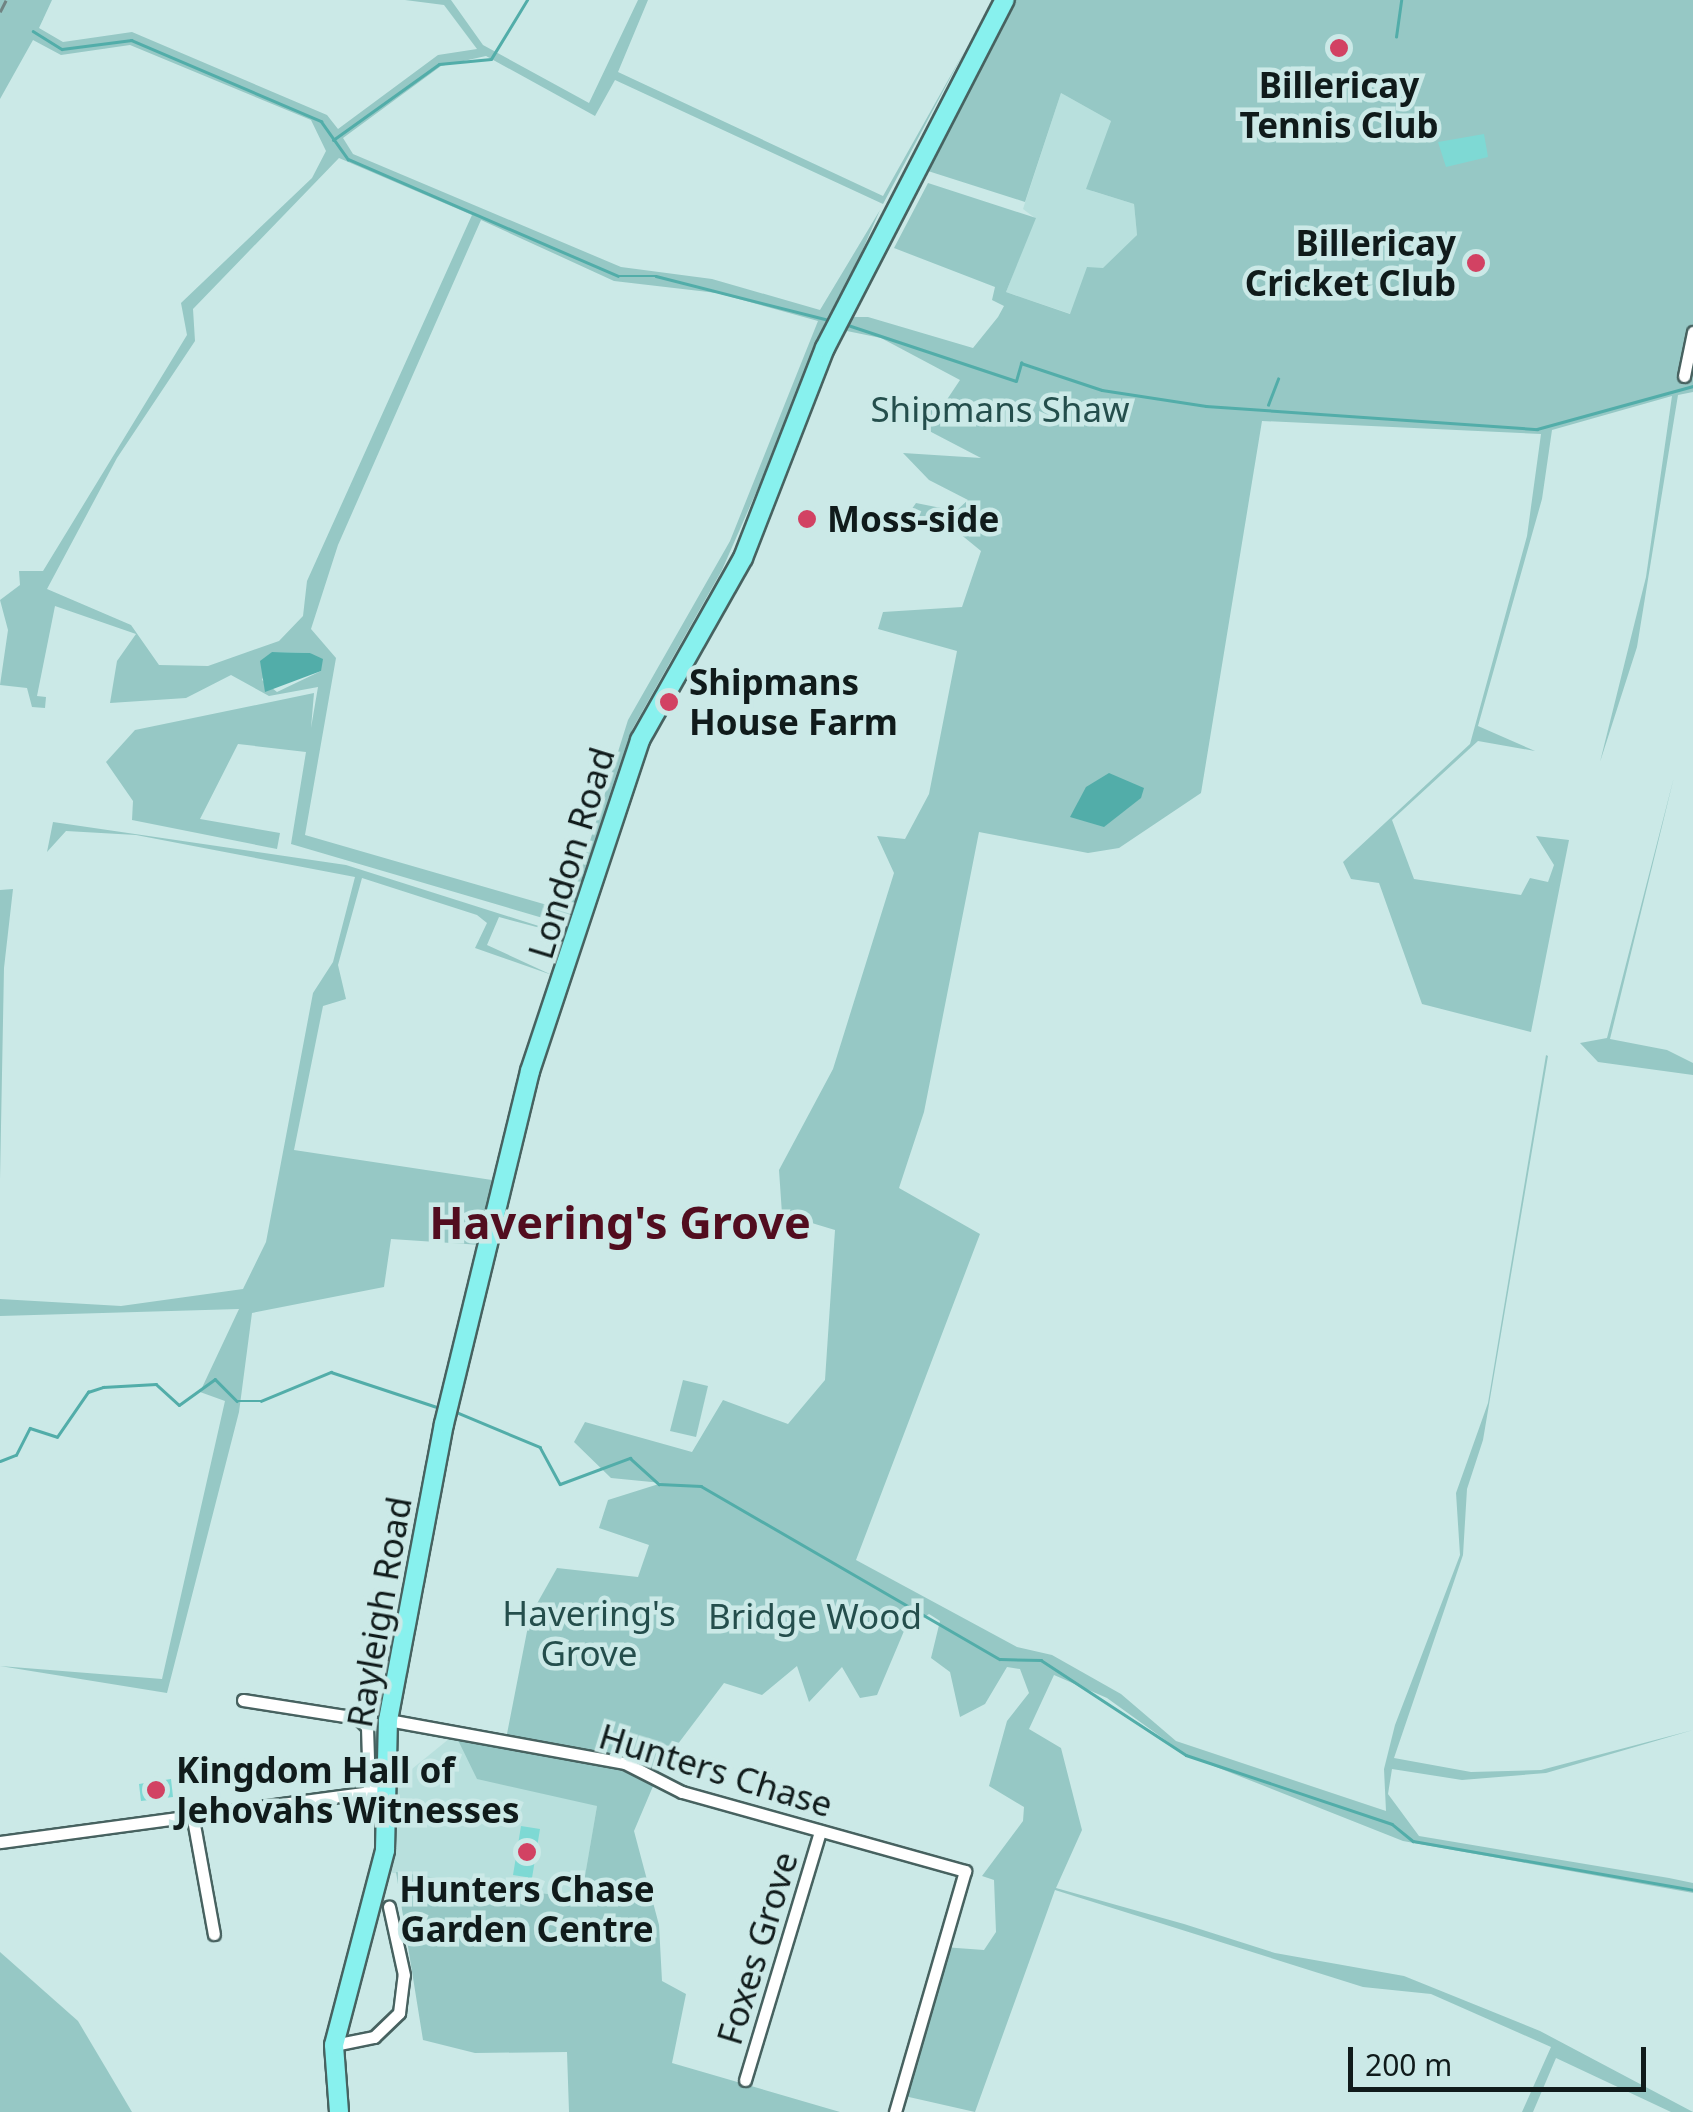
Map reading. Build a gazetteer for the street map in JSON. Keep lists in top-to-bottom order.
{
  "streets": {
    "main road": ["London Road", "Rayleigh Road"],
    "street": ["Hunters Chase", "Foxes Grove"]
  },
  "crossings": [
    ["London Road", "Rayleigh Road"],
    ["Rayleigh Road", "Hunters Chase"],
    ["Hunters Chase", "Foxes Grove"]
  ],
  "districts": ["Havering's Grove"],
  "parks": ["Shipmans Shaw", "Havering's Grove", "Bridge Wood"],
  "places": [
    "Billericay Tennis Club",
    "Billericay Cricket Club",
    "Moss-side",
    "Shipmans House Farm",
    "Kingdom Hall of Jehovahs Witnesses",
    "Hunters Chase Garden Centre"
  ],
  "scale_bar": "200 m"
}
